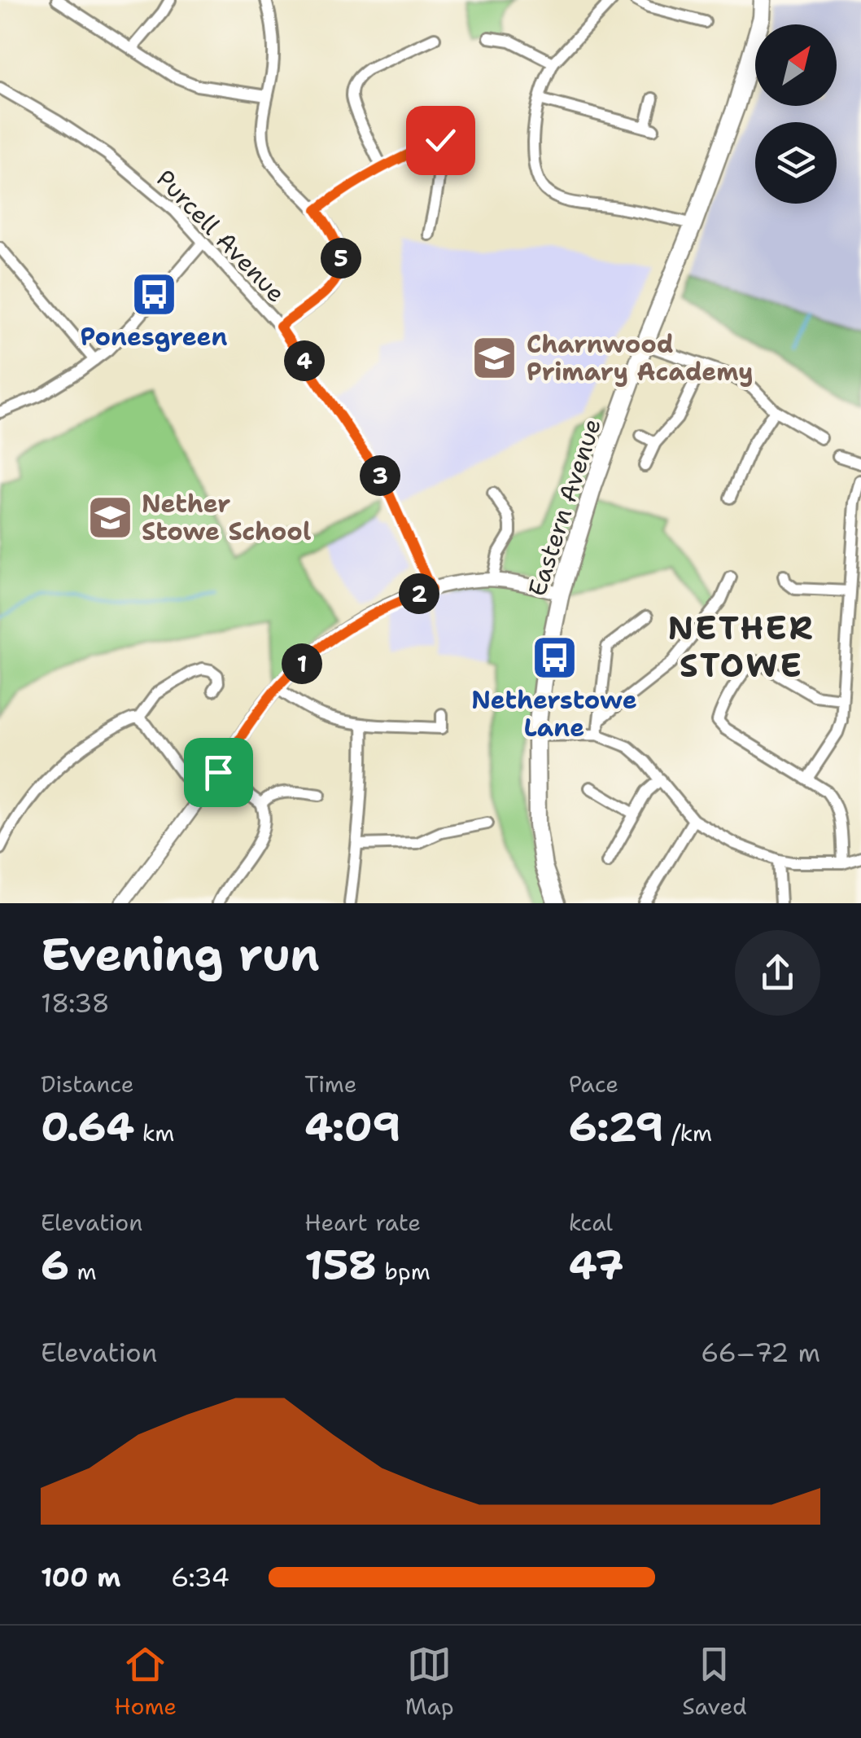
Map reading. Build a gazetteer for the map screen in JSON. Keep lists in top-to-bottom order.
{
  "streets": {
    "highway": ["Eastern Avenue"],
    "street": ["Purcell Avenue"]
  },
  "districts": ["NETHER STOWE"],
  "places": {
    "bus stop": ["Ponesgreen", "Netherstowe Lane"],
    "school or university": ["Charnwood Primary Academy", "Nether Stowe School"]
  },
  "north": "top right",
  "page": {
    "pins": [
      "5",
      "4",
      "3",
      "2",
      "1"
    ],
    "heading": ["Evening run", "18:38"],
    "stats": [
      ["Distance", "0.64 km"],
      ["Time", "4:09"],
      ["Pace", "6:29 /km"],
      ["Elevation", "6 m"],
      ["Heart rate", "158 bpm"],
      ["kcal", "47"]
    ],
    "chart": ["Elevation", "66–72 m"],
    "list": [
      {
        "name": "100 m",
        "note": "6:34"
      }
    ],
    "tabs": ["Home", "Map", "Saved"]
  }
}
